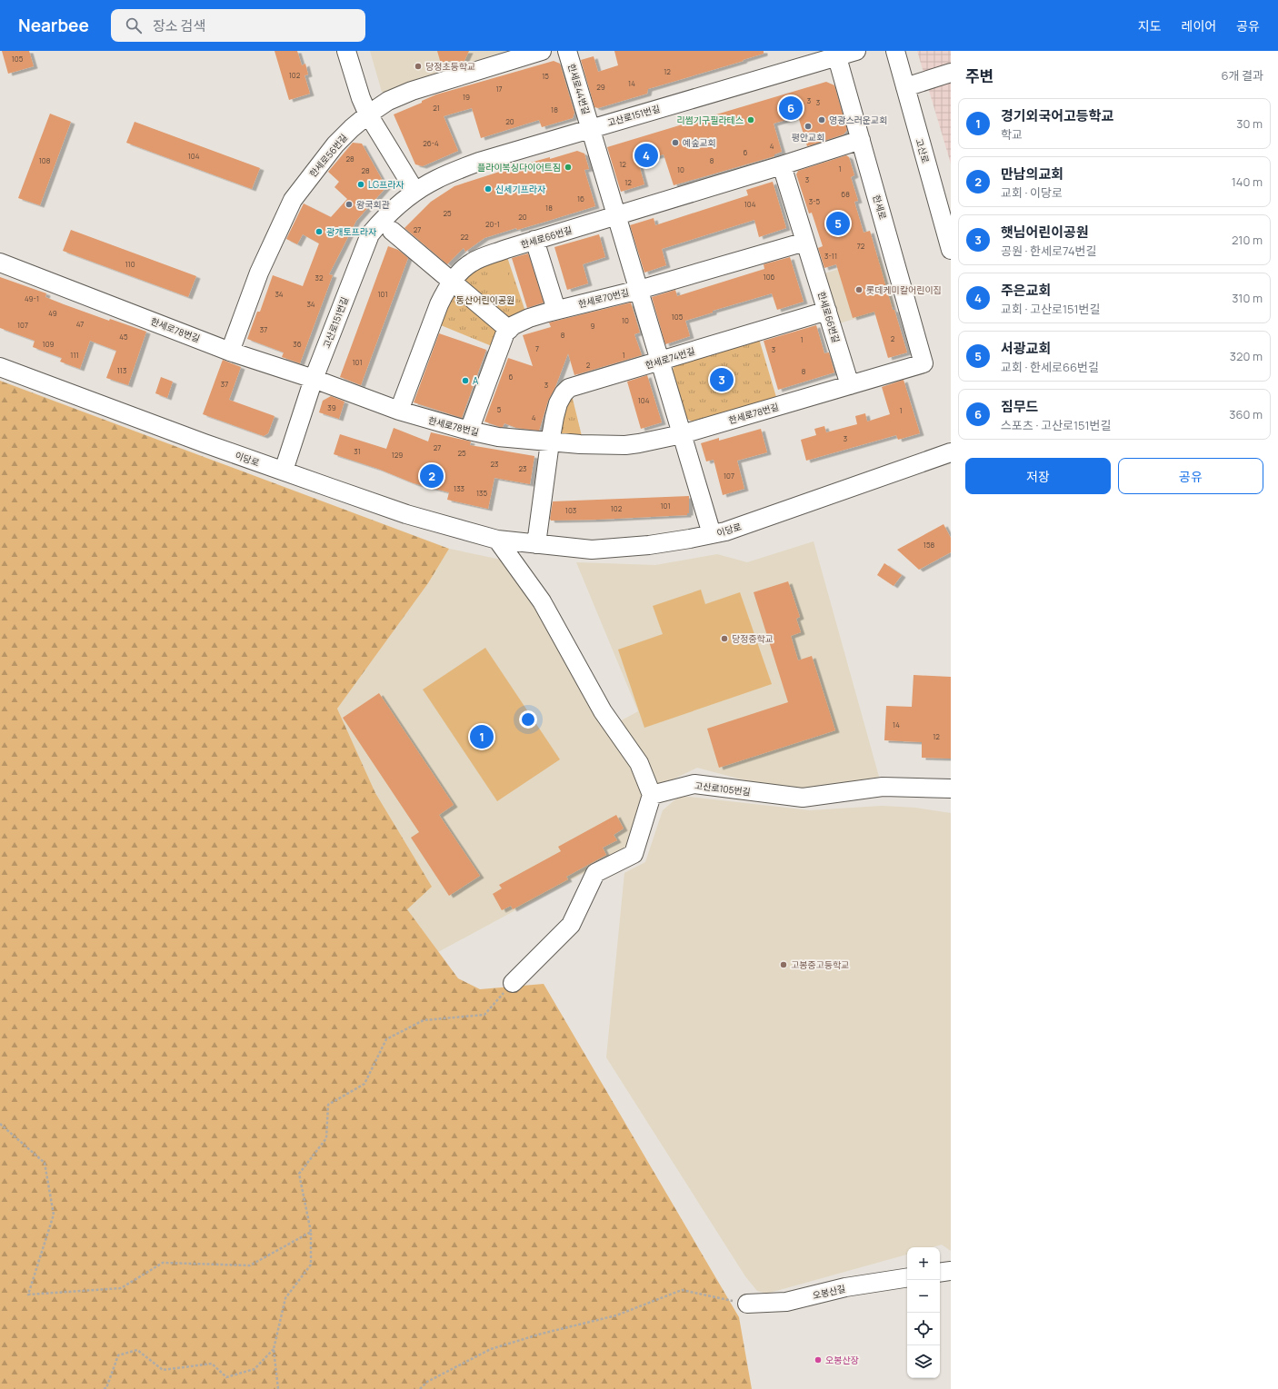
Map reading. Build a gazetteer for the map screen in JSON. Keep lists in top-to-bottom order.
{
  "streets": {
    "street": [
      "한세로44번길",
      "고산로151번길",
      "고산로",
      "한세로56번길",
      "한세로",
      "한세로66번길",
      "한세로70번길",
      "한세로78번길",
      "한세로74번길",
      "이당로",
      "고산로105번길",
      "오봉산길"
    ]
  },
  "crossings": [
    ["한세로44번길", "고산로151번길"],
    ["한세로44번길", "한세로66번길"],
    ["한세로44번길", "한세로70번길"],
    ["한세로44번길", "한세로78번길"],
    ["한세로44번길", "한세로74번길"],
    ["한세로44번길", "이당로"],
    ["고산로151번길", "한세로"],
    ["고산로151번길", "한세로78번길"],
    ["고산로151번길", "이당로"],
    ["한세로56번길", "한세로78번길"],
    ["한세로", "한세로66번길"],
    ["한세로", "한세로78번길"],
    ["한세로66번길", "한세로70번길"],
    ["한세로66번길", "한세로78번길"],
    ["한세로66번길", "한세로74번길"],
    ["한세로70번길", "한세로78번길"],
    ["한세로78번길", "한세로74번길"],
    ["한세로74번길", "이당로"]
  ],
  "parks": ["동산어린이공원"],
  "places": [
    "당정초등학교",
    "리썸기구필라테스",
    "영광스러운교회",
    "평안교회",
    "예숲교회",
    "플라이복싱다이어트짐",
    "LG프라자",
    "신세기프라자",
    "왕국회관",
    "광개토프라자",
    "롯데케미칼어린이집",
    "A",
    "당정중학교",
    "고봉중고등학교",
    "오봉산장"
  ],
  "house_numbers": [
    "105",
    "12",
    "102",
    "15",
    "14",
    "29",
    "17",
    "19",
    "3",
    "3",
    "21",
    "18",
    "20",
    "26-4",
    "4",
    "6",
    "104",
    "28",
    "108",
    "8",
    "12",
    "1",
    "10",
    "28",
    "3",
    "12",
    "68",
    "16",
    "3-5",
    "104",
    "18",
    "25",
    "20",
    "20-1",
    "27",
    "22",
    "72",
    "3-11",
    "110",
    "106",
    "32",
    "34",
    "101",
    "49-1",
    "34",
    "49",
    "105",
    "10",
    "47",
    "107",
    "9",
    "37",
    "8",
    "45",
    "2",
    "1",
    "109",
    "36",
    "7",
    "3",
    "111",
    "1",
    "101",
    "2",
    "113",
    "8",
    "6",
    "37",
    "3",
    "104",
    "39",
    "5",
    "1",
    "4",
    "3",
    "27",
    "31",
    "25",
    "129",
    "23",
    "23",
    "107",
    "133",
    "135",
    "101",
    "102",
    "103",
    "158",
    "14",
    "12"
  ],
  "page": {
    "header": "Nearbee",
    "search": "장소 검색",
    "nav": ["지도", "레이어", "공유"],
    "heading": ["주변", "6개 결과"],
    "pins": [
      "6",
      "4",
      "5",
      "3",
      "2",
      "1"
    ],
    "list": [
      {
        "mark": "1",
        "name": "경기외국어고등학교",
        "note": "학교",
        "value": "30 m"
      },
      {
        "mark": "2",
        "name": "만남의교회",
        "note": "교회 · 이당로",
        "value": "140 m"
      },
      {
        "mark": "3",
        "name": "햇님어린이공원",
        "note": "공원 · 한세로74번길",
        "value": "210 m"
      },
      {
        "mark": "4",
        "name": "주은교회",
        "note": "교회 · 고산로151번길",
        "value": "310 m"
      },
      {
        "mark": "5",
        "name": "서광교회",
        "note": "교회 · 한세로66번길",
        "value": "320 m"
      },
      {
        "mark": "6",
        "name": "짐무드",
        "note": "스포츠 · 고산로151번길",
        "value": "360 m"
      }
    ],
    "buttons": ["저장", "공유"],
    "map_buttons": ["+", "−"]
  }
}
